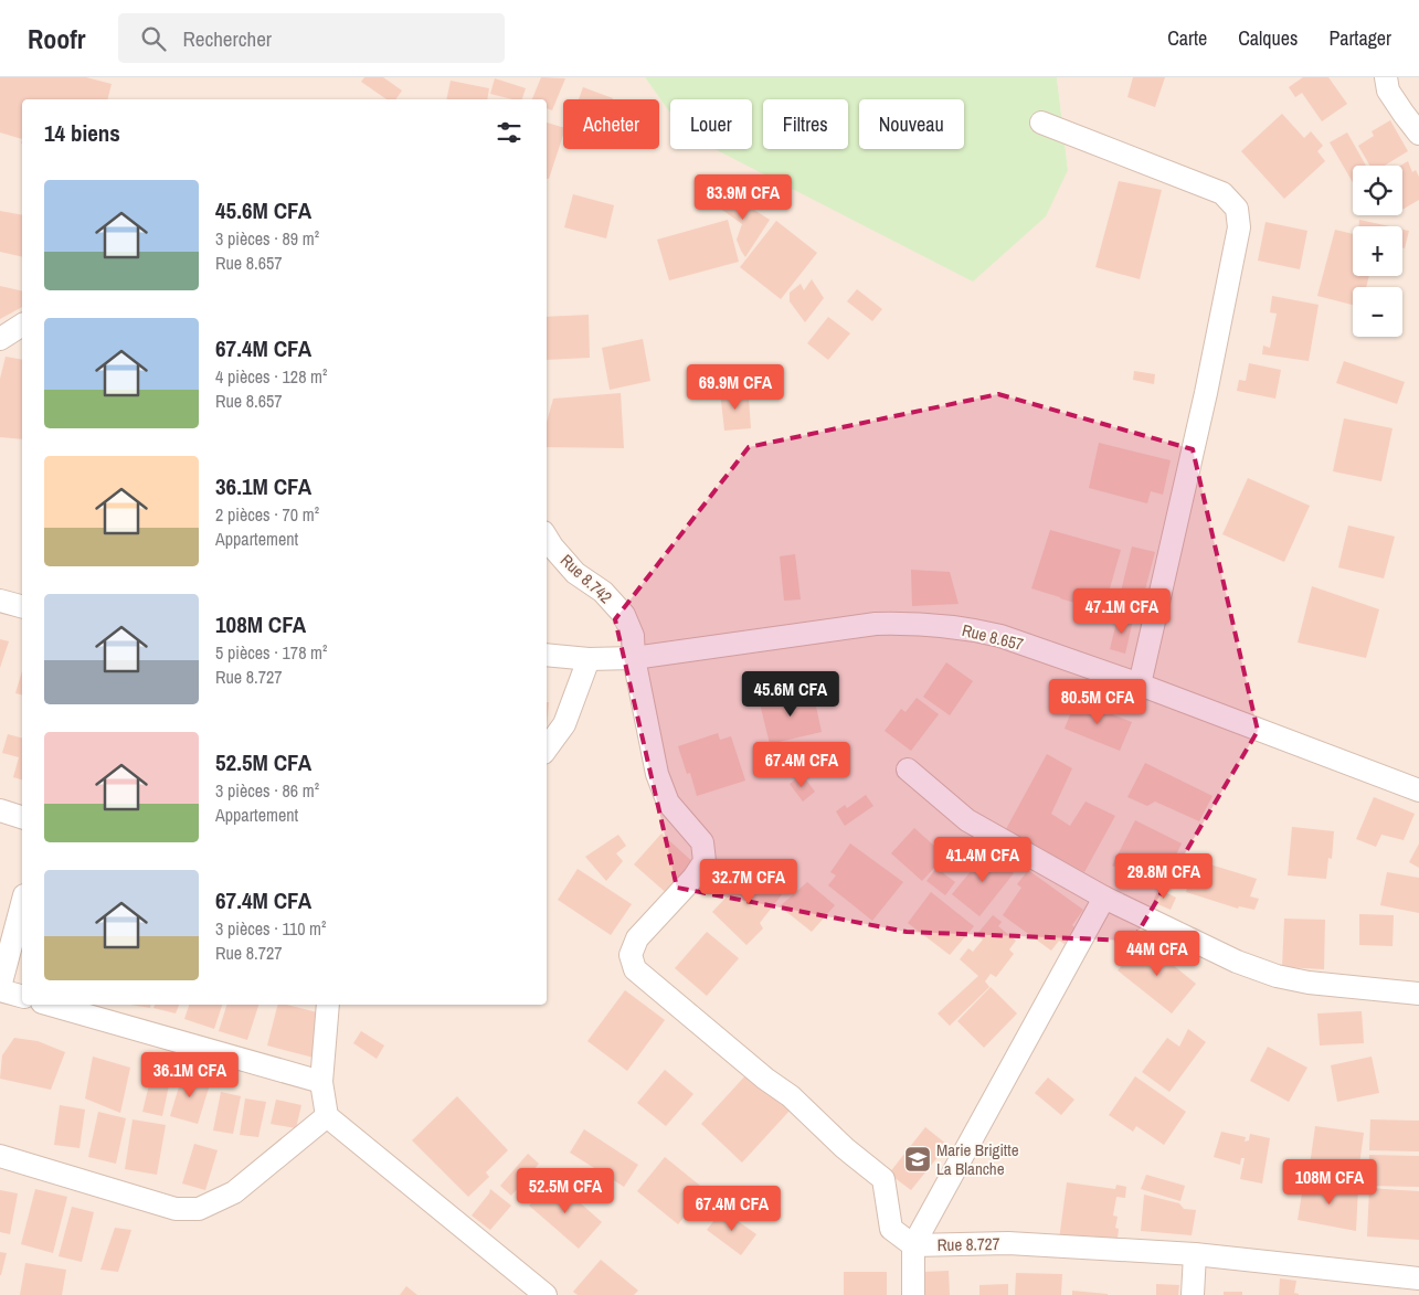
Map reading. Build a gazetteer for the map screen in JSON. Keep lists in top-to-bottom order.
{
  "streets": {
    "street": ["Rue 8.742", "Rue 8.657", "Rue 8.727"]
  },
  "crossings": [
    ["Rue 8.742", "Rue 8.657"],
    ["Rue 8.742", "Rue 8.727"]
  ],
  "places": {
    "school or university": ["Marie Brigitte La Blanche"]
  },
  "page": {
    "header": "Roofr",
    "search": "Rechercher",
    "nav": ["Carte", "Calques", "Partager"],
    "chip": [
      "Acheter",
      "Louer",
      "Filtres",
      "Nouveau"
    ],
    "heading": "14 biens",
    "map_buttons": ["+", "−"],
    "list": [
      {
        "name": "45.6M CFA",
        "note": "3 pièces · 89 m² · Rue 8.657"
      },
      {
        "name": "67.4M CFA",
        "note": "4 pièces · 128 m² · Rue 8.657"
      },
      {
        "name": "36.1M CFA",
        "note": "2 pièces · 70 m² · Appartement"
      },
      {
        "name": "108M CFA",
        "note": "5 pièces · 178 m² · Rue 8.727"
      },
      {
        "name": "52.5M CFA",
        "note": "3 pièces · 86 m² · Appartement"
      },
      {
        "name": "67.4M CFA",
        "note": "3 pièces · 110 m² · Rue 8.727"
      }
    ],
    "price": [
      "83.9M CFA",
      "69.9M CFA",
      "47.1M CFA",
      "45.6M CFA",
      "80.5M CFA",
      "67.4M CFA",
      "41.4M CFA",
      "29.8M CFA",
      "32.7M CFA",
      "44M CFA",
      "36.1M CFA",
      "108M CFA",
      "52.5M CFA",
      "67.4M CFA"
    ]
  }
}
